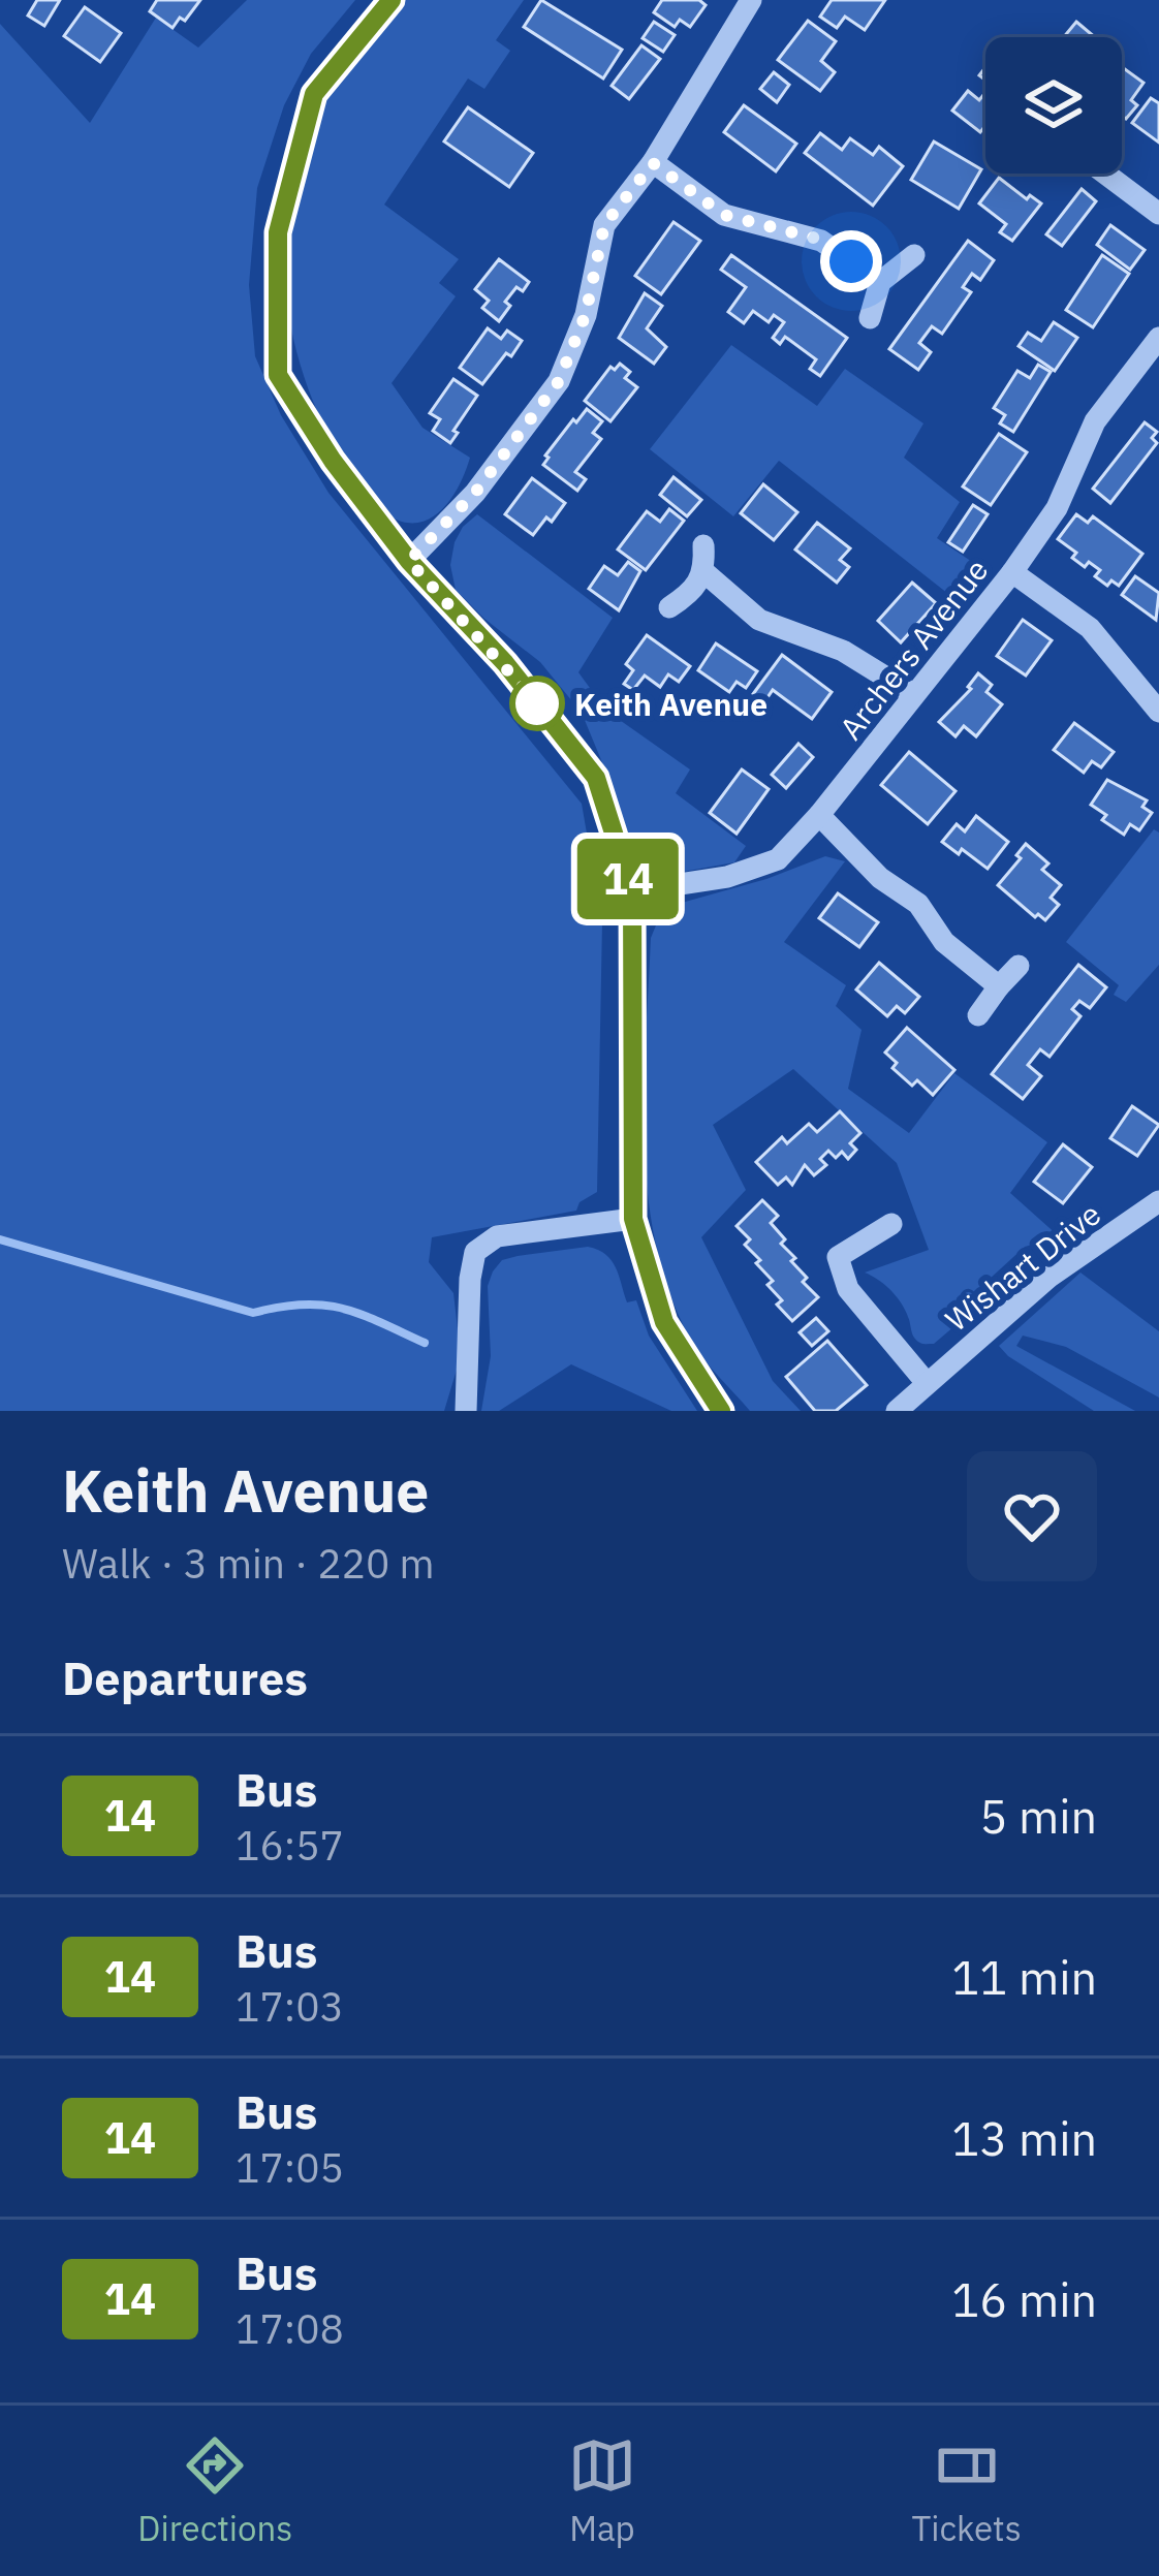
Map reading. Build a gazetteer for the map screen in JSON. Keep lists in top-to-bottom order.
{
  "streets": {
    "street": ["Archers Avenue", "Wishart Drive"]
  },
  "places": ["Keith Avenue"],
  "lines": ["bus line 14"],
  "page": {
    "on_map": "14",
    "heading": [
      ["Keith Avenue", "Walk · 3 min · 220 m"],
      "Departures"
    ],
    "list": [
      {
        "mark": "14",
        "name": "Bus",
        "note": "16:57",
        "value": "5 min"
      },
      {
        "mark": "14",
        "name": "Bus",
        "note": "17:03",
        "value": "11 min"
      },
      {
        "mark": "14",
        "name": "Bus",
        "note": "17:05",
        "value": "13 min"
      },
      {
        "mark": "14",
        "name": "Bus",
        "note": "17:08",
        "value": "16 min"
      }
    ],
    "tabs": ["Directions", "Map", "Tickets"]
  }
}
